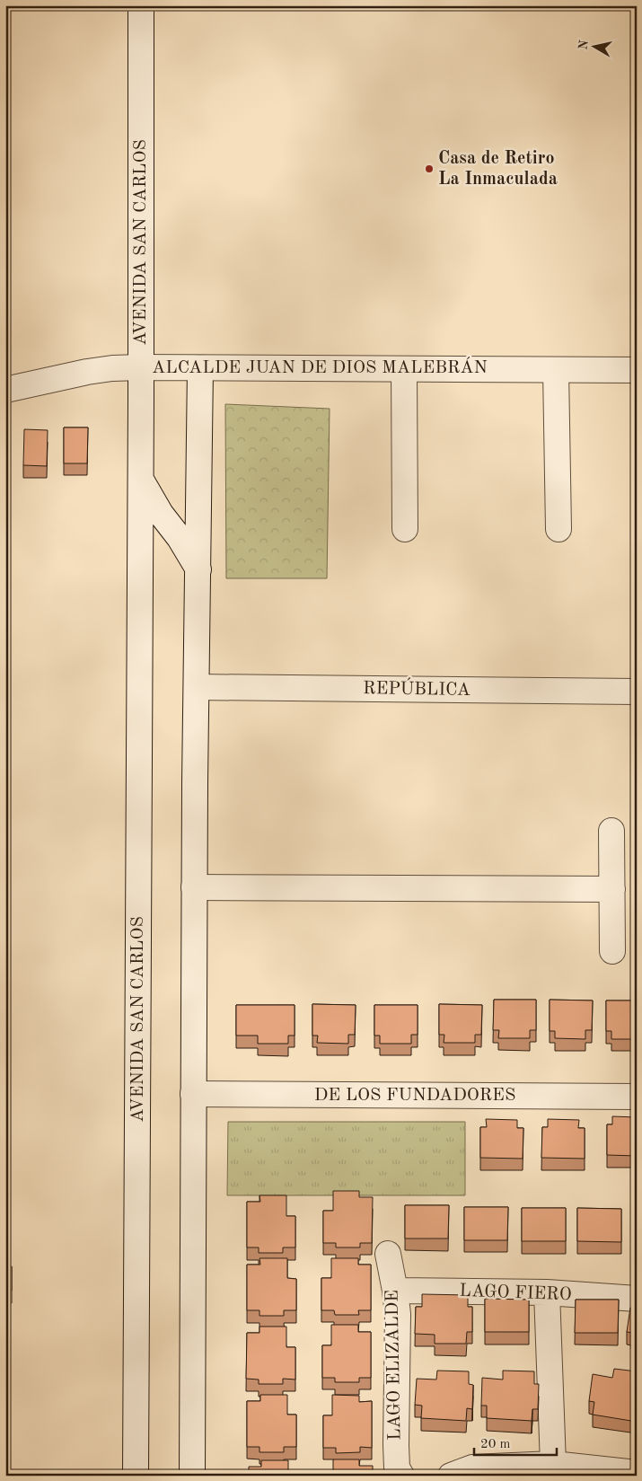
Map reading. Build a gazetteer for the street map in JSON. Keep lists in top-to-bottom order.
{
  "streets": {
    "street": [
      "AVENIDA SAN CARLOS",
      "ALCALDE JUAN DE DIOS MALEBRÁN",
      "REPÚBLICA",
      "DE LOS FUNDADORES",
      "LAGO FIERO",
      "LAGO ELIZALDE"
    ]
  },
  "crossings": [
    ["AVENIDA SAN CARLOS", "ALCALDE JUAN DE DIOS MALEBRÁN"],
    ["LAGO FIERO", "LAGO ELIZALDE"]
  ],
  "places": ["Casa de Retiro La Inmaculada"],
  "scale_bar": "20 m",
  "north": "left"
}
